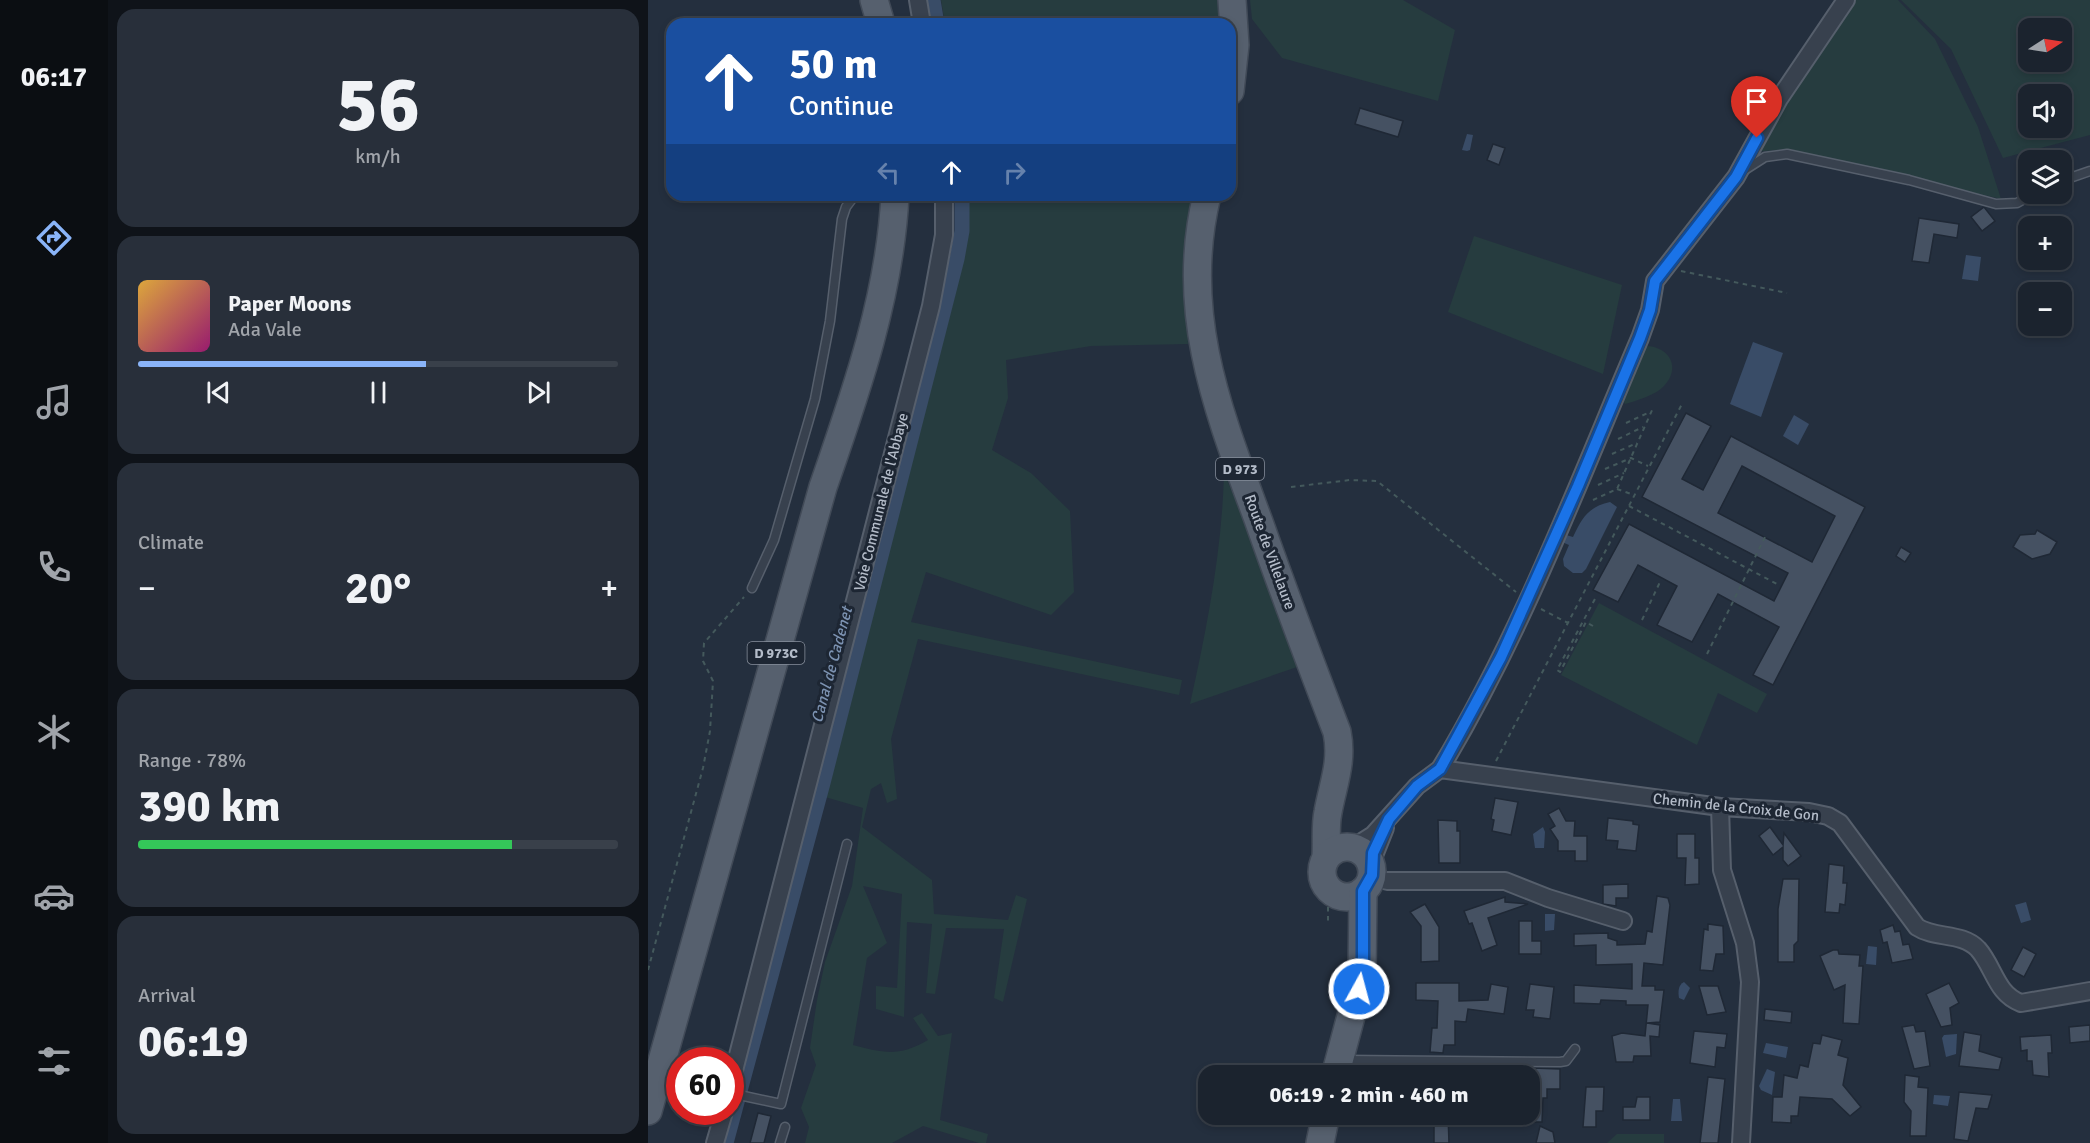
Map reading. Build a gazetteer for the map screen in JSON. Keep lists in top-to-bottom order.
{
  "streets": {
    "main road": ["D 973", "Route de Villelaure", "D 973C"],
    "street": ["Voie Communale de l'Abbaye", "Chemin de la Croix de Gon"]
  },
  "water": ["Canal de Cadenet"],
  "north": "right",
  "page": {
    "tabs": "06:17",
    "tile": [
      ["56", "km/h"],
      "Climate",
      ["Range · 78%", "390 km"],
      ["Arrival", "06:19"]
    ],
    "map_buttons": ["+", "−"],
    "turn": ["50 m", "Continue"],
    "song": ["Paper Moons", "Ada Vale"],
    "heat": ["−", "20°", "+"],
    "limit": "60",
    "trip": "06:19 · 2 min · 460 m"
  }
}
